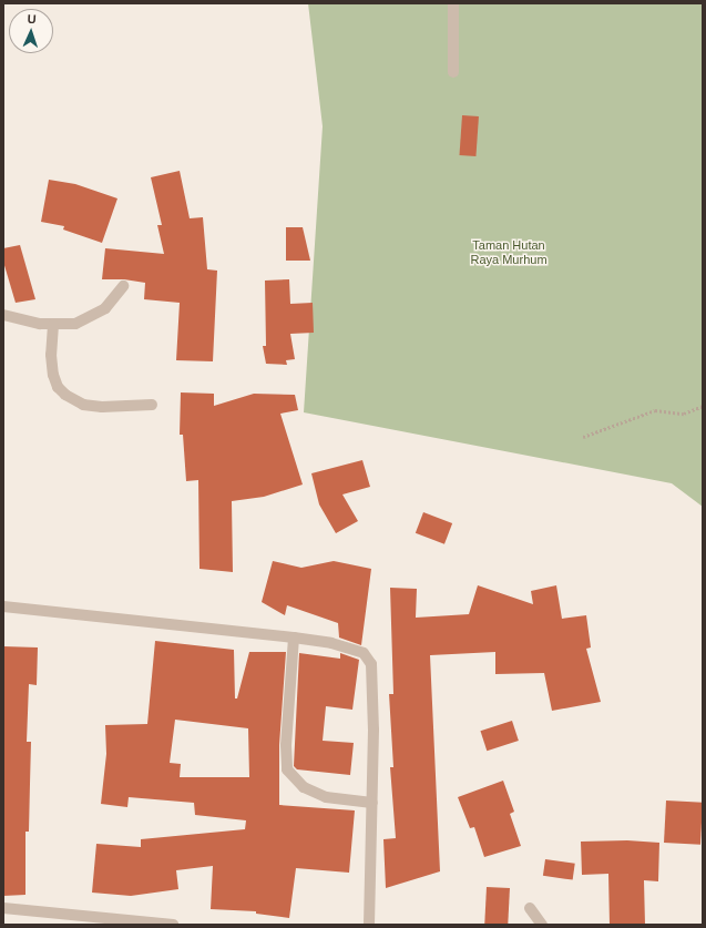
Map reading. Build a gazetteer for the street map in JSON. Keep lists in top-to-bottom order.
{
  "parks": ["Taman Hutan Raya Murhum"],
  "north": "top"
}
